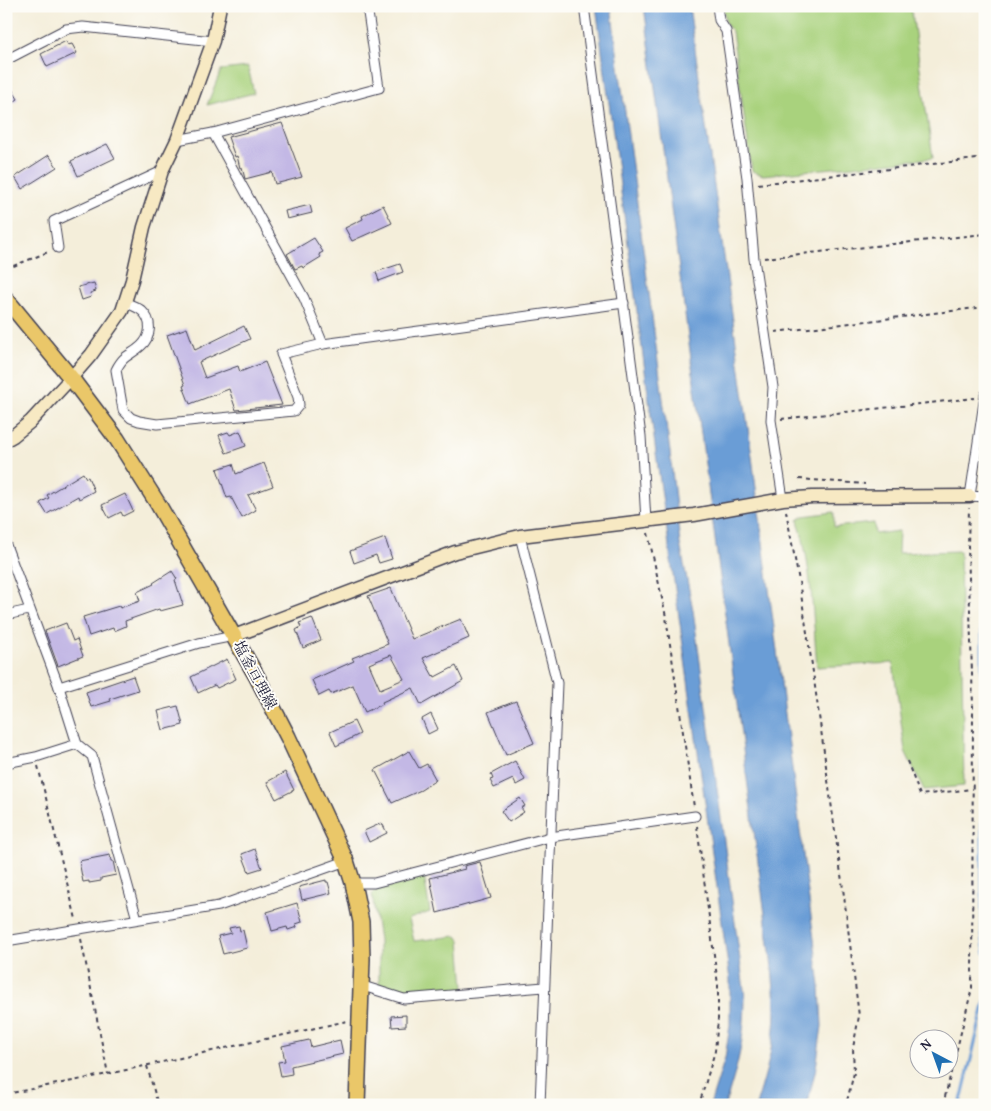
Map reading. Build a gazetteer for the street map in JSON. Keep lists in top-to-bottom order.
{
  "streets": {
    "main road": ["塩釜亘理線"]
  },
  "north": "top left"
}
